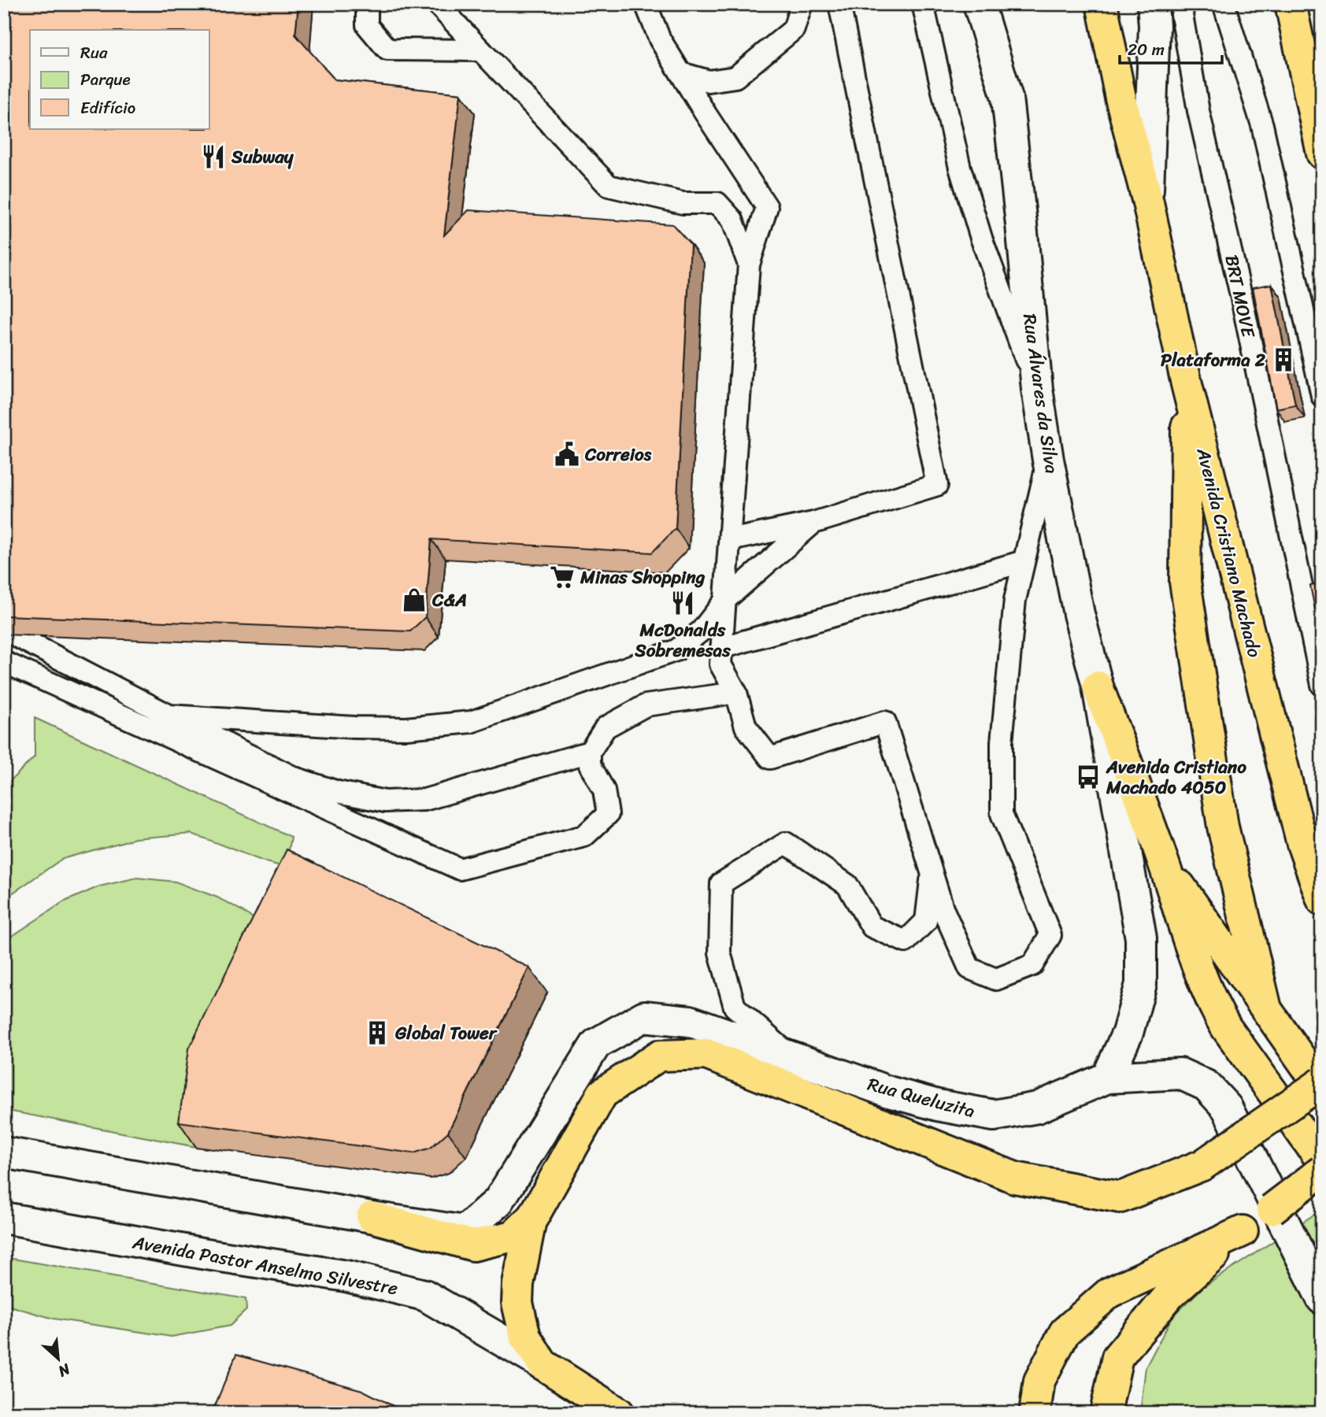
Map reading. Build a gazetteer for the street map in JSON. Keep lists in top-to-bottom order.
{
  "streets": {
    "highway": ["Avenida Cristiano Machado"],
    "main road": ["Rua Álvares da Silva", "Rua Queluzita", "Avenida Pastor Anselmo Silvestre"],
    "lane": ["BRT MOVE"]
  },
  "places": {
    "restaurant": ["Subway", "McDonalds Sobremesas"],
    "building": ["Plataforma 2", "Global Tower"],
    "public building": ["Correios"],
    "supermarket": ["Minas Shopping"],
    "shop": ["C&A"],
    "bus stop": ["Avenida Cristiano Machado 4050"]
  },
  "legend": ["Rua", "Parque", "Edifício"],
  "scale_bar": "20 m",
  "north": "bottom right"
}
